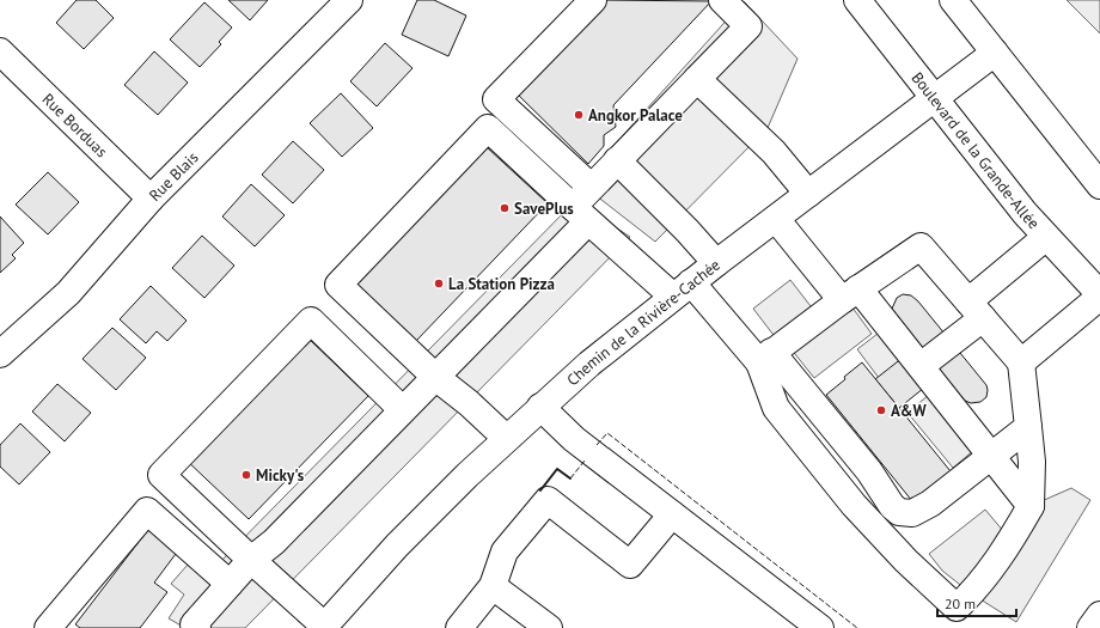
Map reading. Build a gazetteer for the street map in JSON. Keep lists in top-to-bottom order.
{
  "streets": {
    "main road": [
      "Rue Borduas",
      "Boulevard de la Grande-Allée",
      "Rue Blais",
      "Chemin de la Rivière-Cachée"
    ]
  },
  "crossings": [
    ["Rue Borduas", "Rue Blais"],
    ["Boulevard de la Grande-Allée", "Chemin de la Rivière-Cachée"]
  ],
  "places": [
    "Angkor Palace",
    "SavePlus",
    "La Station Pizza",
    "A&W",
    "Micky's"
  ],
  "scale_bar": "20 m"
}
